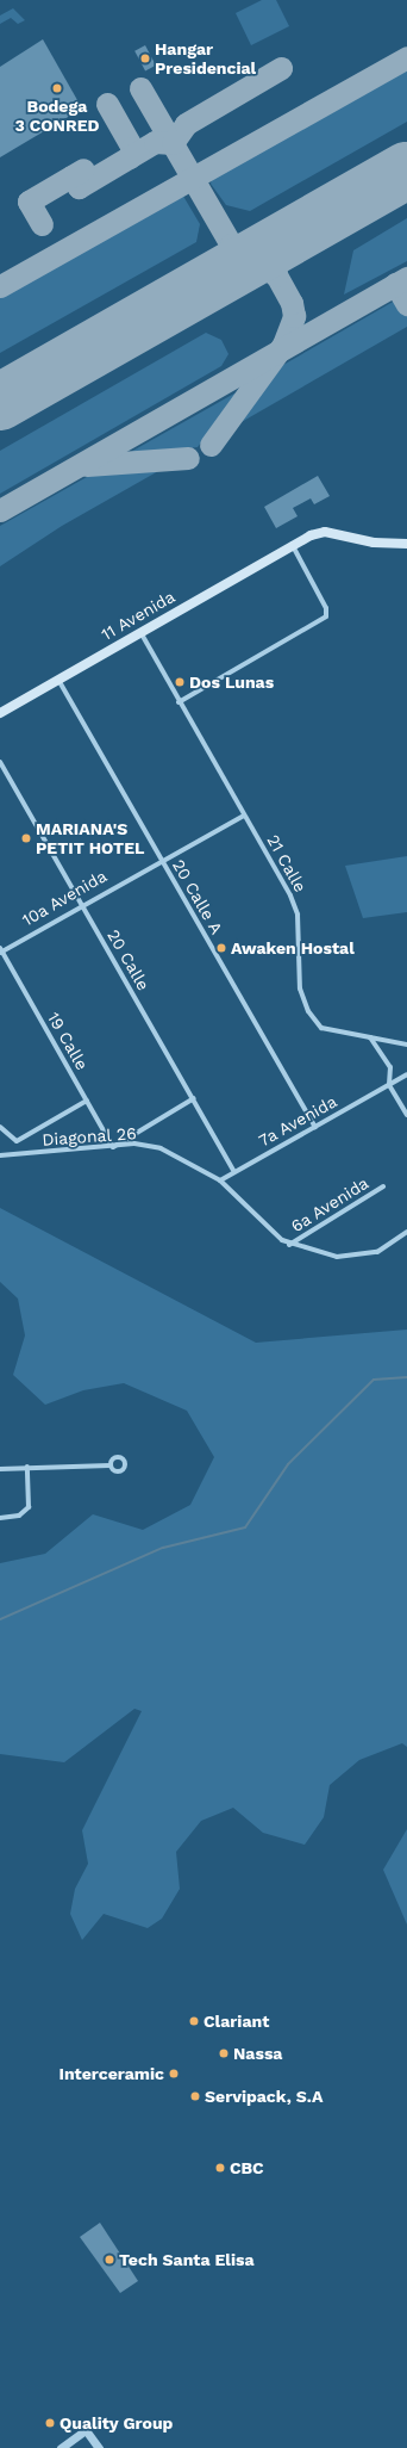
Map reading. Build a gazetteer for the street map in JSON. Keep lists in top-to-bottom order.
{
  "streets": {
    "main road": ["11 Avenida"],
    "street": [
      "21 Calle",
      "20 Calle A",
      "10a Avenida",
      "20 Calle",
      "19 Calle",
      "7a Avenida",
      "Diagonal 26",
      "6a Avenida"
    ]
  },
  "crossings": [
    ["11 Avenida", "21 Calle"],
    ["11 Avenida", "20 Calle A"],
    ["21 Calle", "10a Avenida"],
    ["20 Calle A", "10a Avenida"],
    ["20 Calle A", "7a Avenida"],
    ["10a Avenida", "20 Calle"],
    ["10a Avenida", "19 Calle"],
    ["20 Calle", "7a Avenida"],
    ["19 Calle", "Diagonal 26"],
    ["7a Avenida", "Diagonal 26"],
    ["Diagonal 26", "6a Avenida"]
  ],
  "places": [
    "Hangar Presidencial",
    "Bodega 3 CONRED",
    "Dos Lunas",
    "MARIANA'S PETIT HOTEL",
    "Awaken Hostal",
    "Clariant",
    "Nassa",
    "Interceramic",
    "Servipack, S.A",
    "CBC",
    "Tech Santa Elisa",
    "Quality Group"
  ]
}
